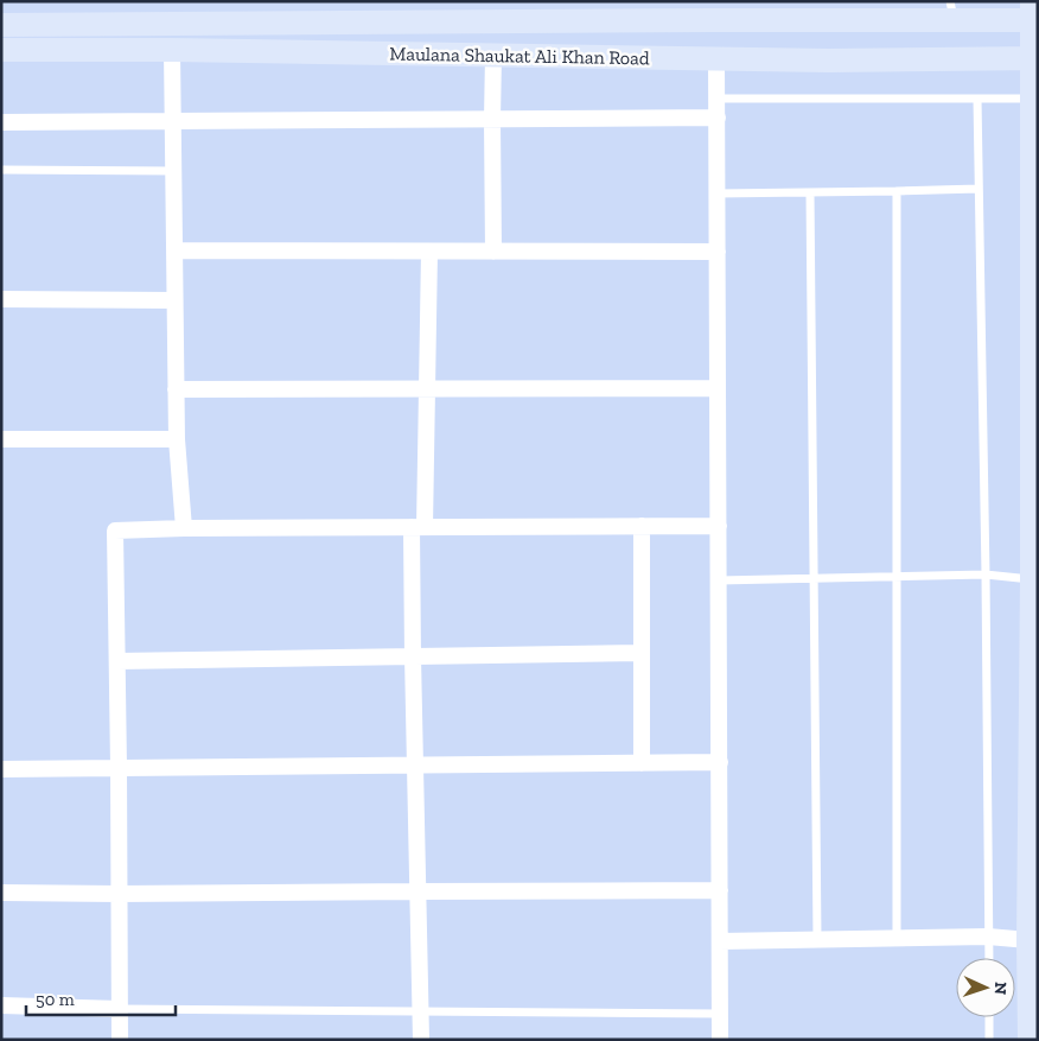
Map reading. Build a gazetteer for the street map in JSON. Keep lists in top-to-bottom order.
{
  "streets": {
    "main road": ["Maulana Shaukat Ali Khan Road"]
  },
  "scale_bar": "50 m",
  "north": "right"
}
